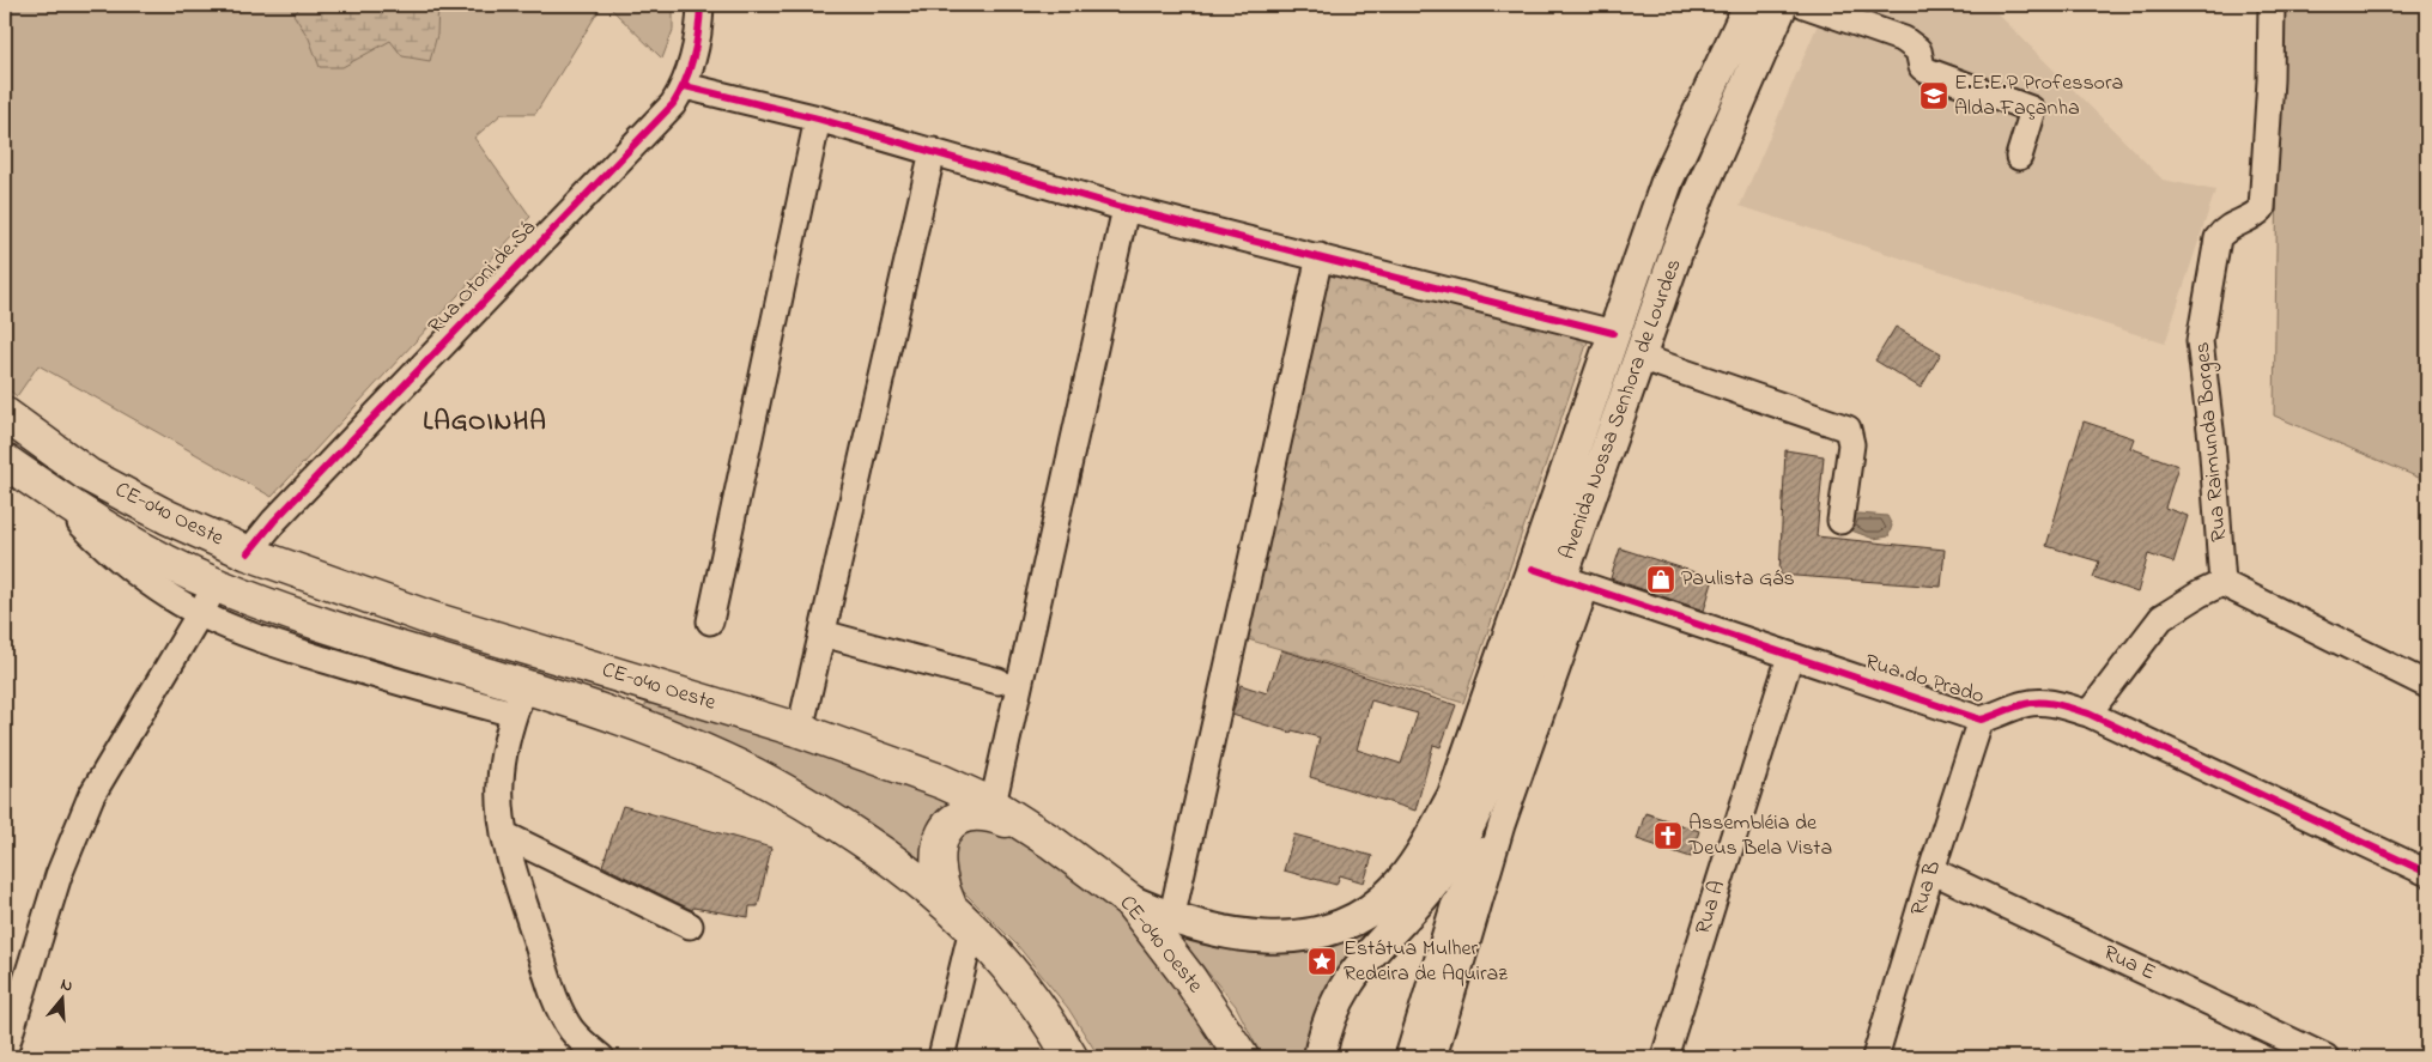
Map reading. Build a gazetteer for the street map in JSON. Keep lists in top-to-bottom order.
{
  "streets": {
    "highway": ["CE-040 Oeste"],
    "main road": ["Avenida Nossa Senhora de Lourdes"],
    "street": [
      "Rua Otoni de Sá",
      "Rua Raimunda Borges",
      "Rua do Prado",
      "Rua B",
      "Rua A",
      "Rua E"
    ]
  },
  "crossings": [
    ["Rua Otoni de Sá", "CE-040 Oeste"],
    ["Avenida Nossa Senhora de Lourdes", "CE-040 Oeste"],
    ["Avenida Nossa Senhora de Lourdes", "Rua do Prado"],
    ["Rua do Prado", "Rua B"],
    ["Rua do Prado", "Rua A"],
    ["Rua B", "Rua E"]
  ],
  "districts": ["LAGOINHA"],
  "places": {
    "school or university": ["E.E.E.P Professora Alda Façanha"],
    "shop": ["Paulista Gás"],
    "church": ["Assembléia de Deus Bela Vista"],
    "place": ["Estátua Mulher Redeira de Aquiraz"]
  },
  "north": "top"
}
